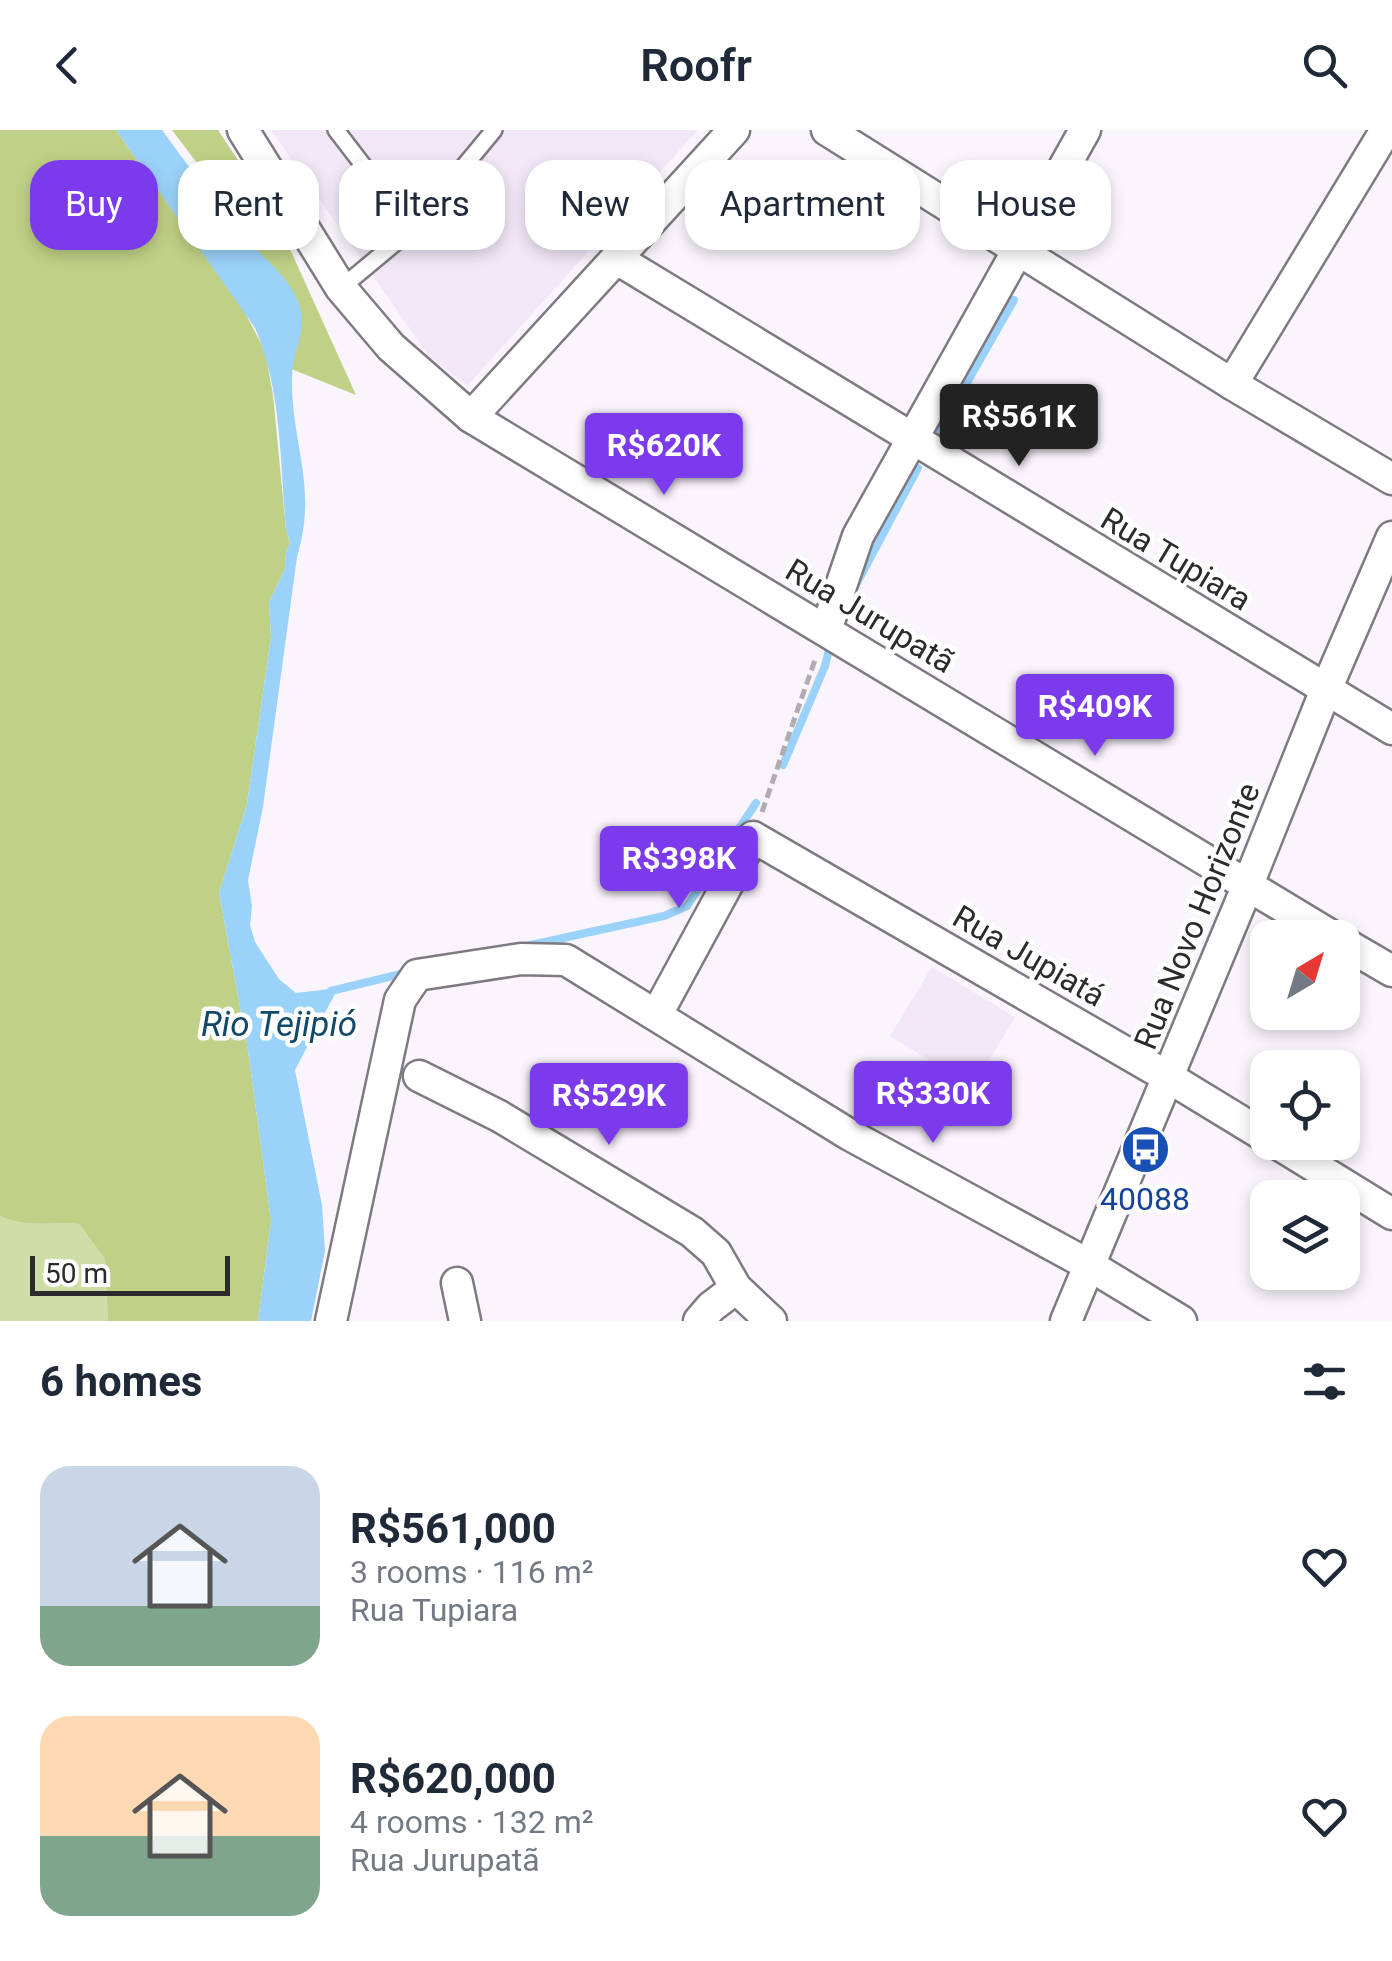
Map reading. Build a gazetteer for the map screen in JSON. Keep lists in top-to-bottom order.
{
  "streets": {
    "street": [
      "Rua Tupiara",
      "Rua Jurupatã",
      "Rua Novo Horizonte",
      "Rua Jupiatá"
    ]
  },
  "crossings": [
    ["Rua Tupiara", "Rua Novo Horizonte"],
    ["Rua Jurupatã", "Rua Novo Horizonte"],
    ["Rua Novo Horizonte", "Rua Jupiatá"]
  ],
  "water": ["Rio Tejipió"],
  "places": {
    "bus stop": ["40088"]
  },
  "scale_bar": "50 m",
  "north": "top right",
  "page": {
    "header": "Roofr",
    "chip": [
      "Buy",
      "Rent",
      "Filters",
      "New",
      "Apartment",
      "House"
    ],
    "price": [
      "R$561K",
      "R$620K",
      "R$409K",
      "R$398K",
      "R$330K",
      "R$529K"
    ],
    "scale": "50 m",
    "heading": "6 homes",
    "list": [
      {
        "name": "R$561,000",
        "note": "3 rooms · 116 m² · Rua Tupiara"
      },
      {
        "name": "R$620,000",
        "note": "4 rooms · 132 m² · Rua Jurupatã"
      }
    ]
  }
}
